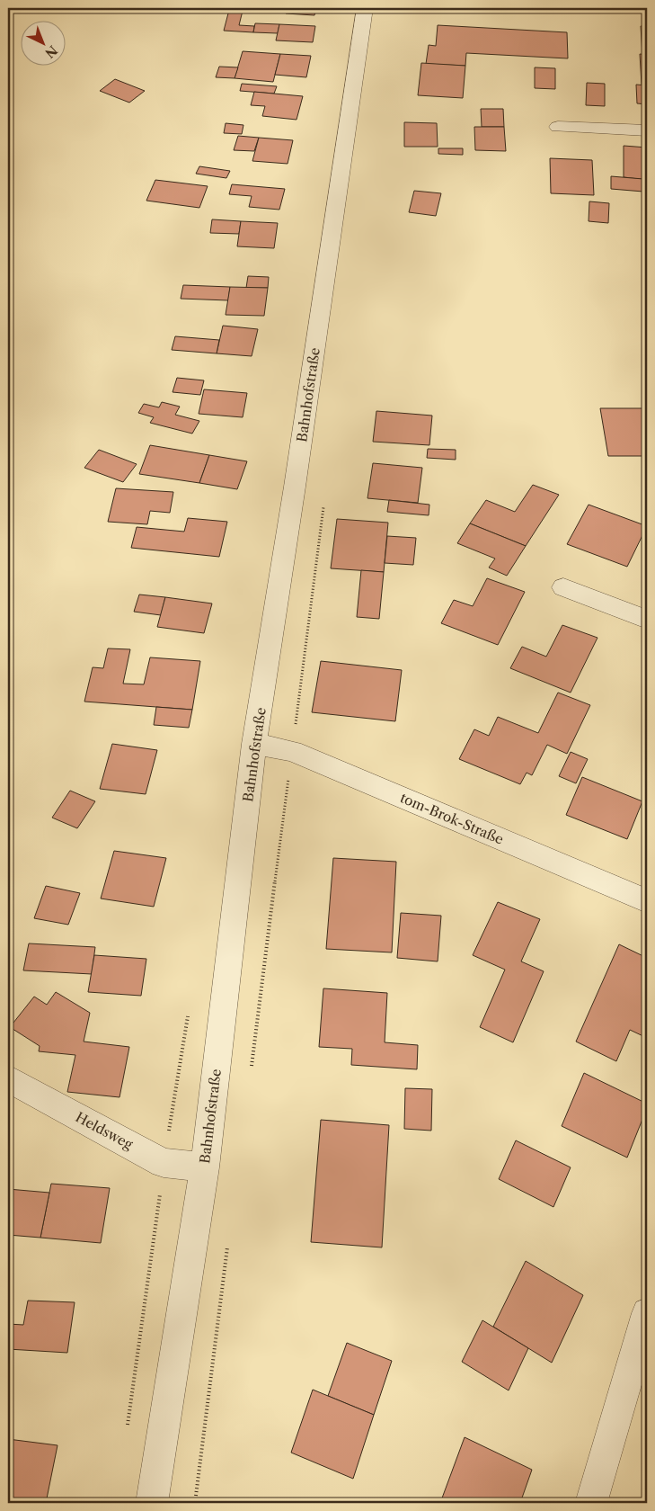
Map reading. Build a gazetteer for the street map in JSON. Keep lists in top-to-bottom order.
{
  "streets": {
    "street": ["Bahnhofstraße", "tom-Brok-Straße", "Heldsweg"]
  },
  "crossings": [
    ["Bahnhofstraße", "tom-Brok-Straße"],
    ["Bahnhofstraße", "Heldsweg"]
  ],
  "north": "bottom right"
}
